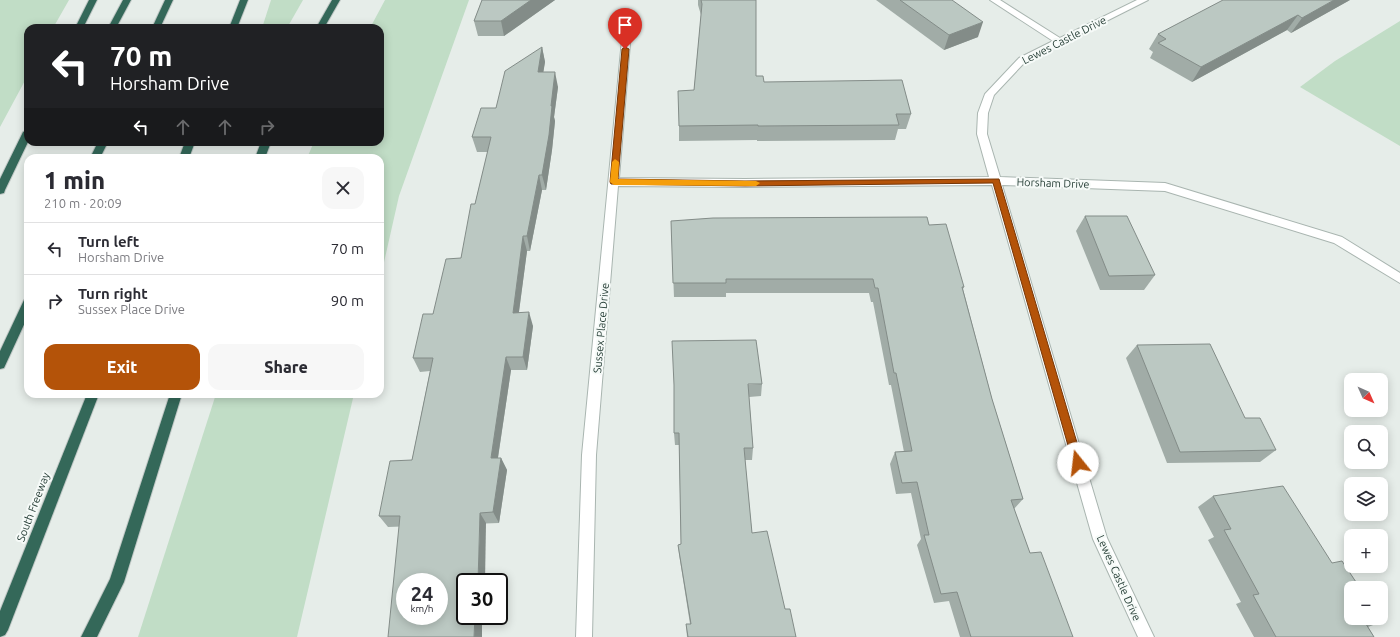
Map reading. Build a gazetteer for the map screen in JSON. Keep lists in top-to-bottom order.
{
  "streets": {
    "highway": ["South Freeway"],
    "street": ["Lewes Castle Drive", "Horsham Drive", "Sussex Place Drive"]
  },
  "crossings": [
    ["Lewes Castle Drive", "Horsham Drive"],
    ["Horsham Drive", "Sussex Place Drive"]
  ],
  "north": "bottom right",
  "page": {
    "turn": ["70 m", "Horsham Drive"],
    "heading": ["1 min", "210 m · 20:09"],
    "list": [
      {
        "name": "Turn left",
        "note": "Horsham Drive",
        "value": "70 m"
      },
      {
        "name": "Turn right",
        "note": "Sussex Place Drive",
        "value": "90 m"
      }
    ],
    "buttons": ["Exit", "Share"],
    "map_buttons": ["+", "−"],
    "speed": "24 km/h",
    "limit": "30"
  }
}
